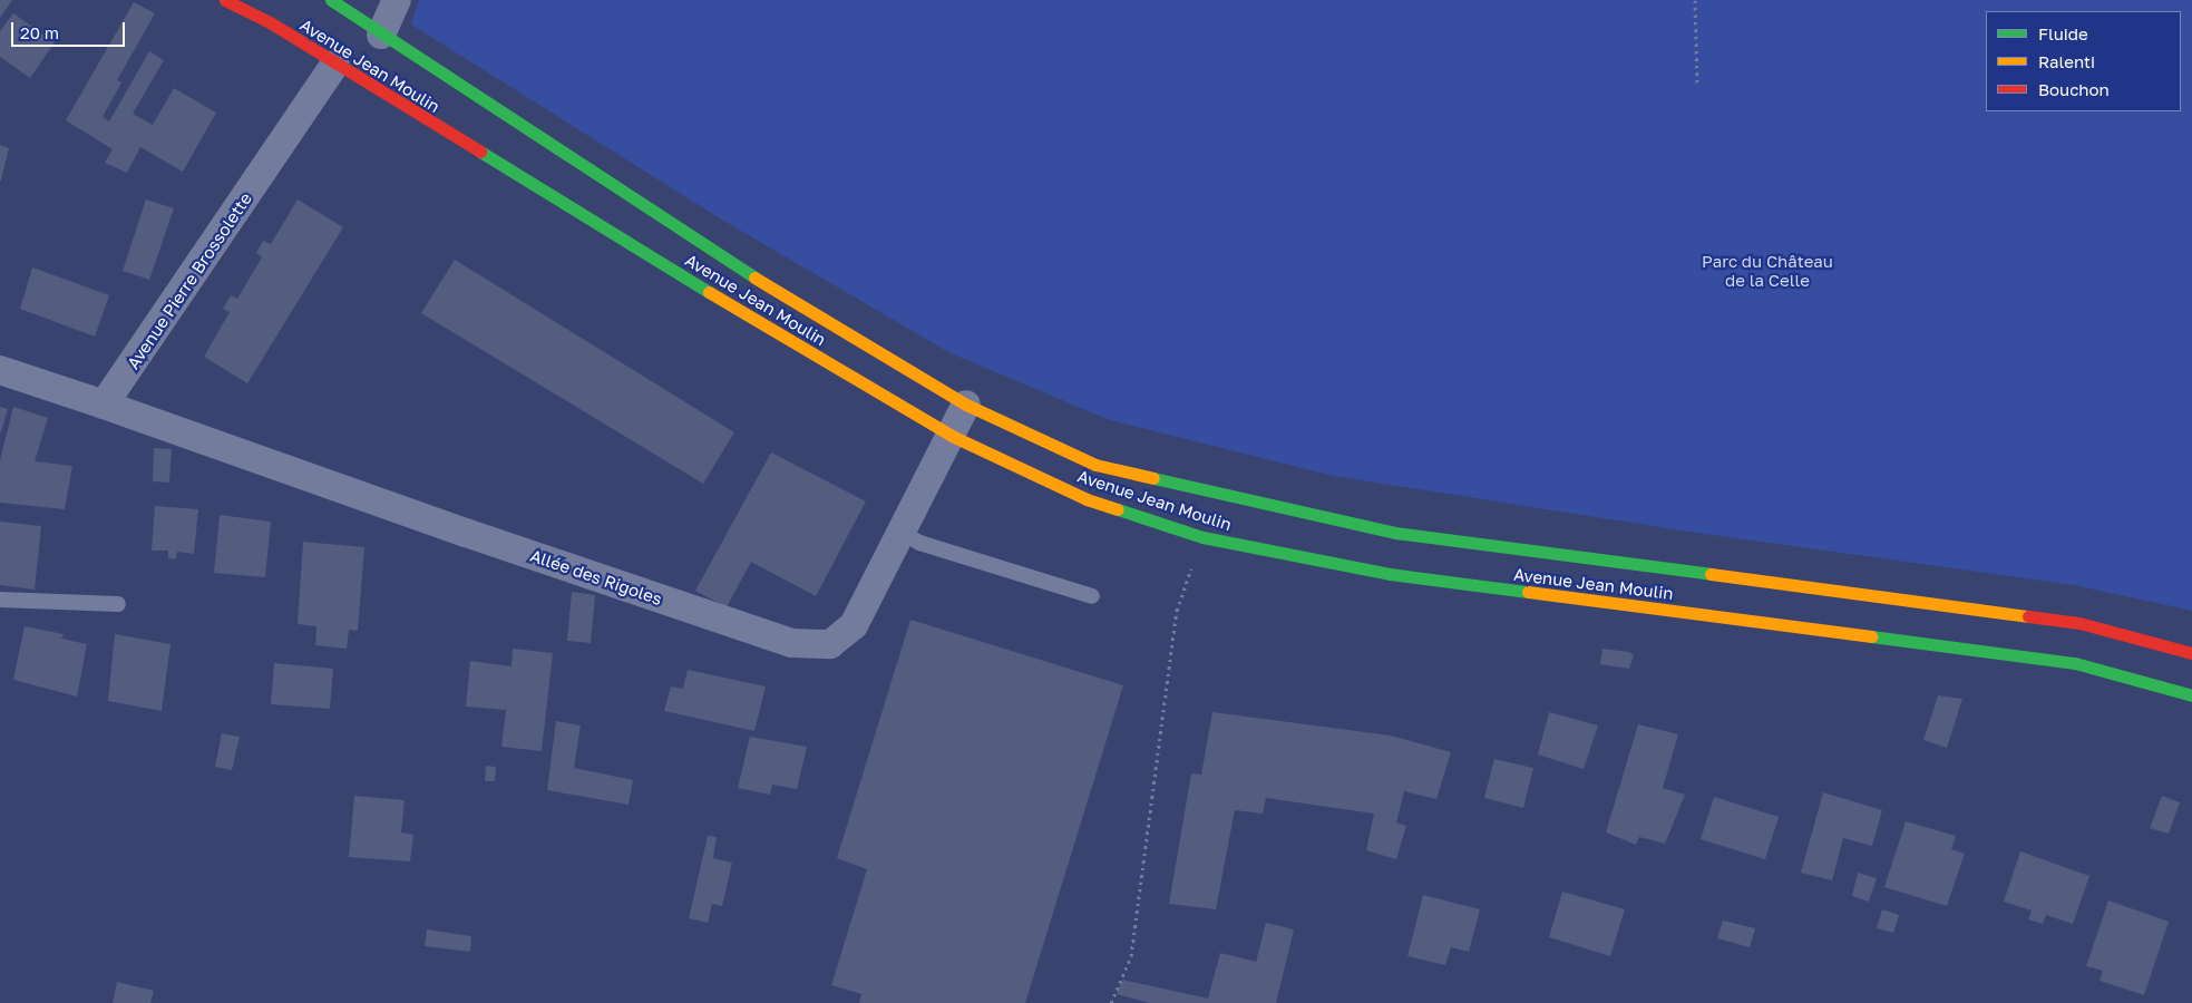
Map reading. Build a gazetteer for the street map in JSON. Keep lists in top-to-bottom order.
{
  "streets": {
    "main road": ["Avenue Jean Moulin"],
    "street": ["Avenue Pierre Brossolette", "Allée des Rigoles"]
  },
  "crossings": [
    ["Avenue Jean Moulin", "Avenue Pierre Brossolette"],
    ["Avenue Jean Moulin", "Allée des Rigoles"],
    ["Avenue Pierre Brossolette", "Allée des Rigoles"]
  ],
  "parks": ["Parc du Château de la Celle"],
  "legend": ["Fluide", "Ralenti", "Bouchon"],
  "scale_bar": "20 m"
}
